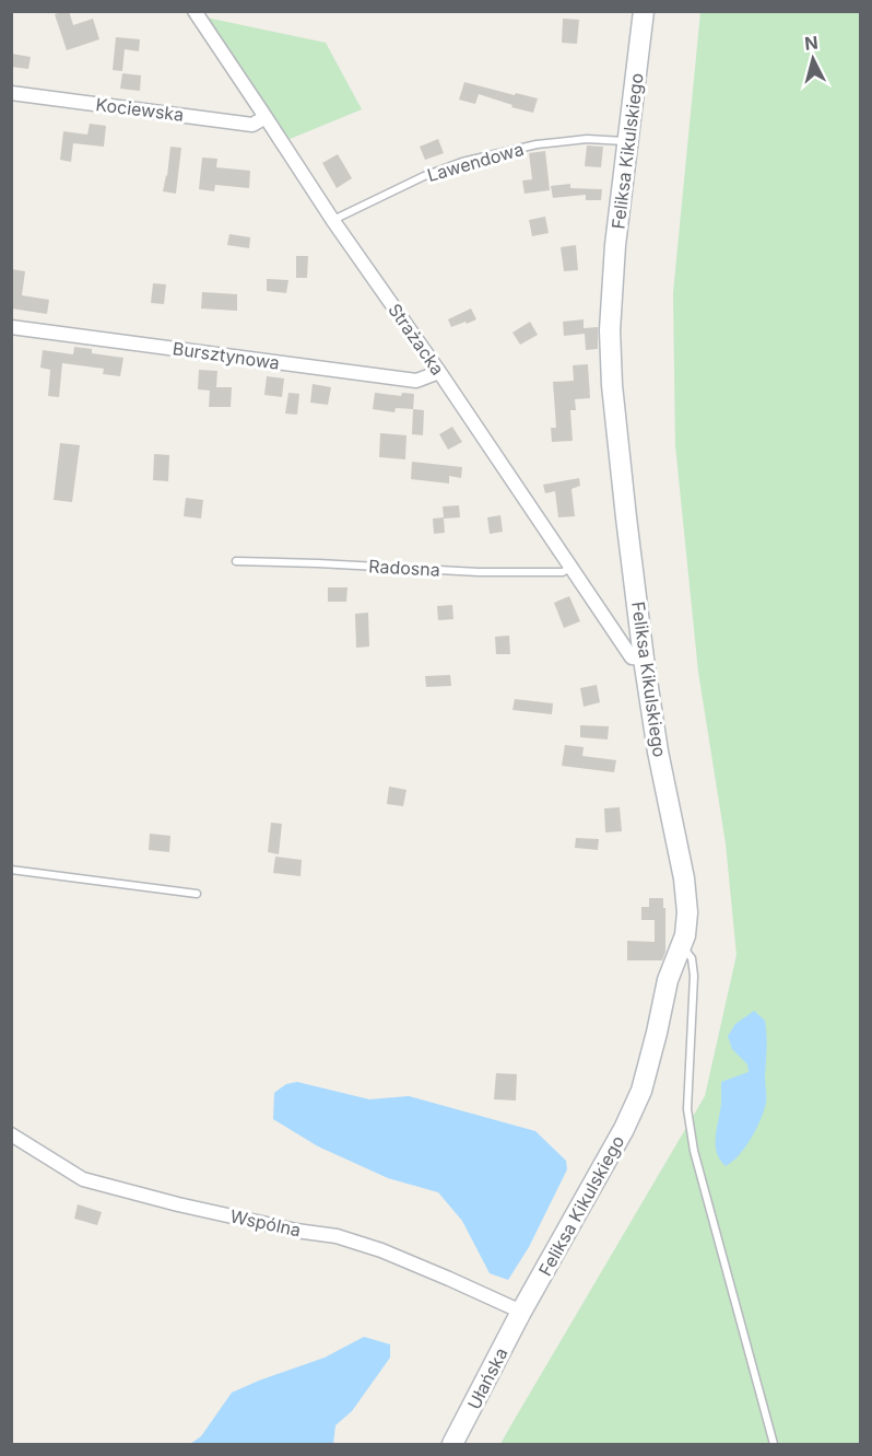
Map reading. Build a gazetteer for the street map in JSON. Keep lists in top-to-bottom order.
{
  "streets": {
    "main road": ["Feliksa Kikulskiego", "Ułańska"],
    "street": [
      "Kociewska",
      "Strażacka",
      "Bursztynowa",
      "Wspólna"
    ],
    "lane": ["Lawendowa", "Radosna"]
  },
  "crossings": [
    ["Kociewska", "Strażacka"],
    ["Feliksa Kikulskiego", "Lawendowa"],
    ["Feliksa Kikulskiego", "Strażacka"],
    ["Feliksa Kikulskiego", "Wspólna"],
    ["Feliksa Kikulskiego", "Ułańska"],
    ["Lawendowa", "Strażacka"],
    ["Strażacka", "Bursztynowa"],
    ["Strażacka", "Radosna"],
    ["Wspólna", "Ułańska"]
  ],
  "north": "top"
}
